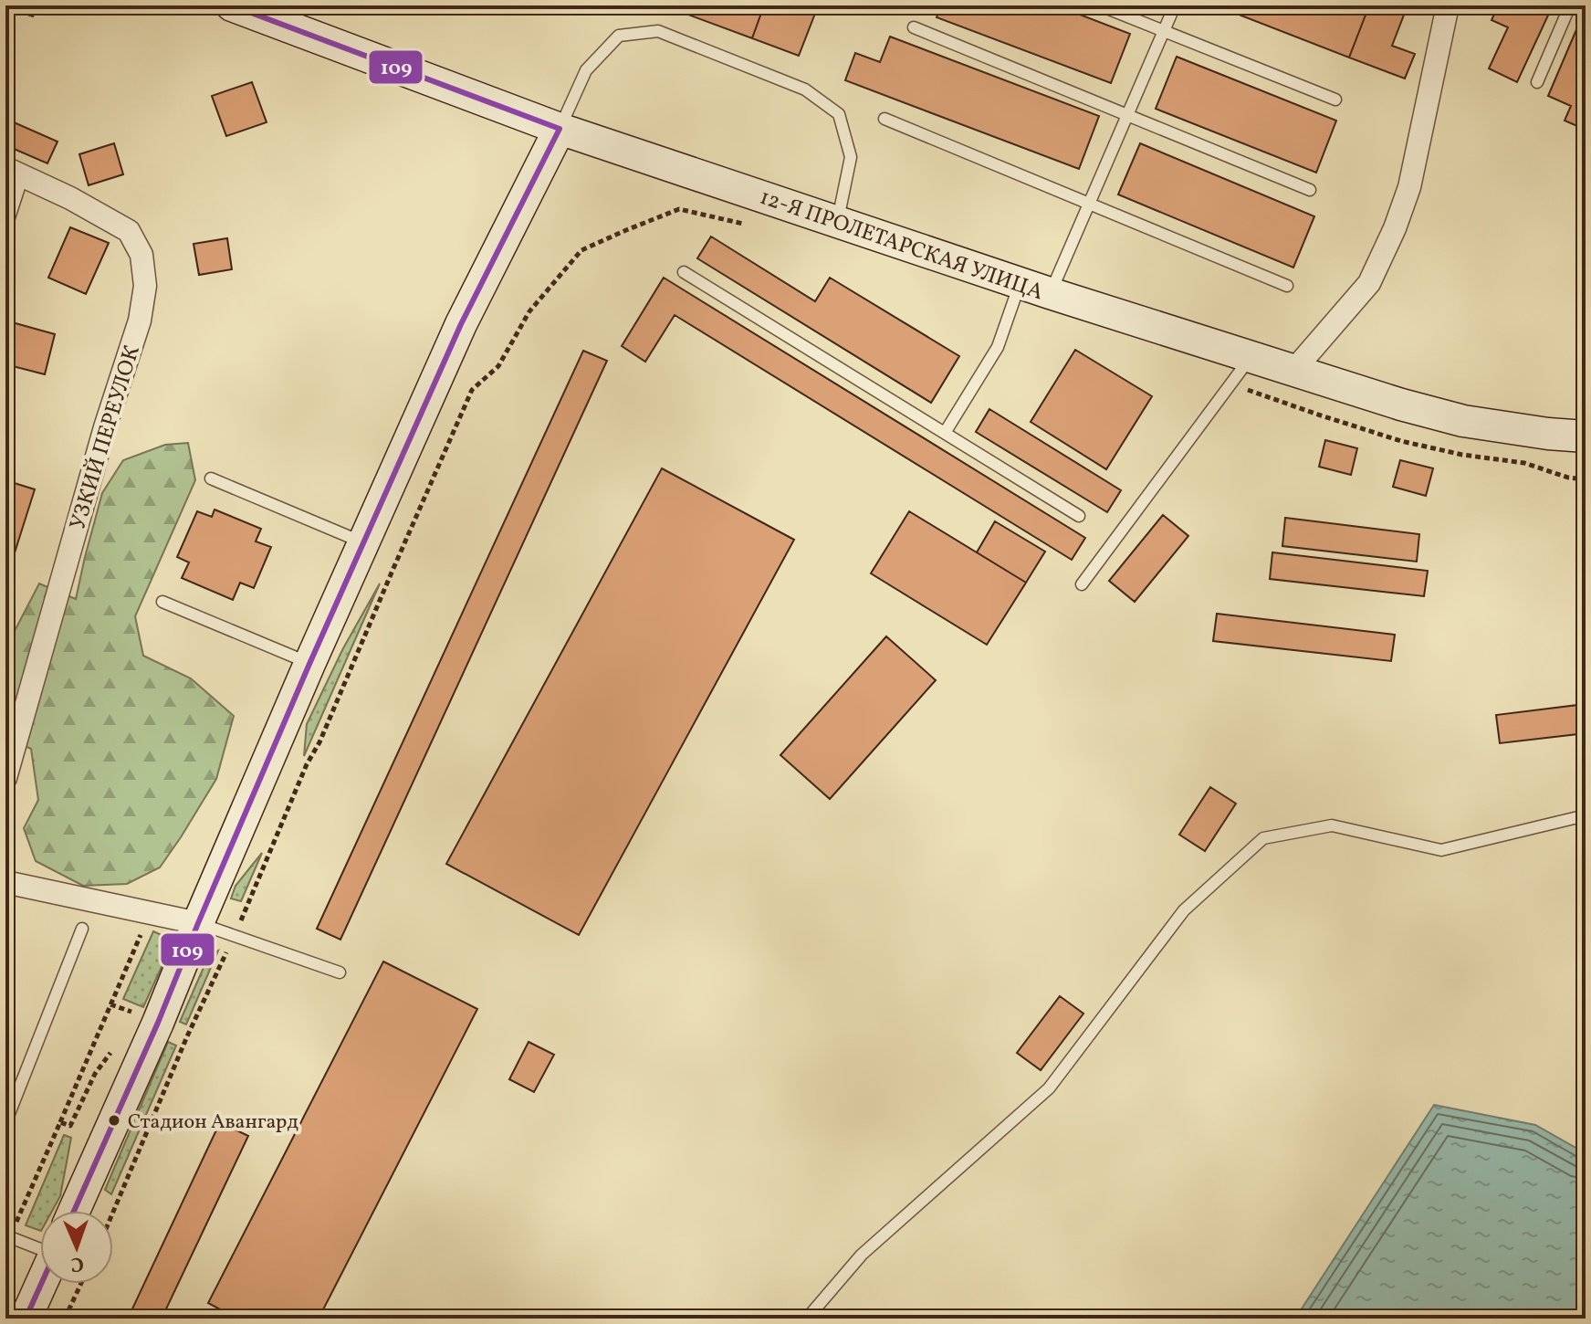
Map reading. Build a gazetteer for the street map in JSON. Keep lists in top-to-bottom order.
{
  "streets": {
    "main road": ["12-Я ПРОЛЕТАРСКАЯ УЛИЦА"],
    "street": ["УЗКИЙ ПЕРЕУЛОК"]
  },
  "places": ["Стадион Авангард"],
  "lines": ["transit line 109"],
  "north": "bottom"
}
